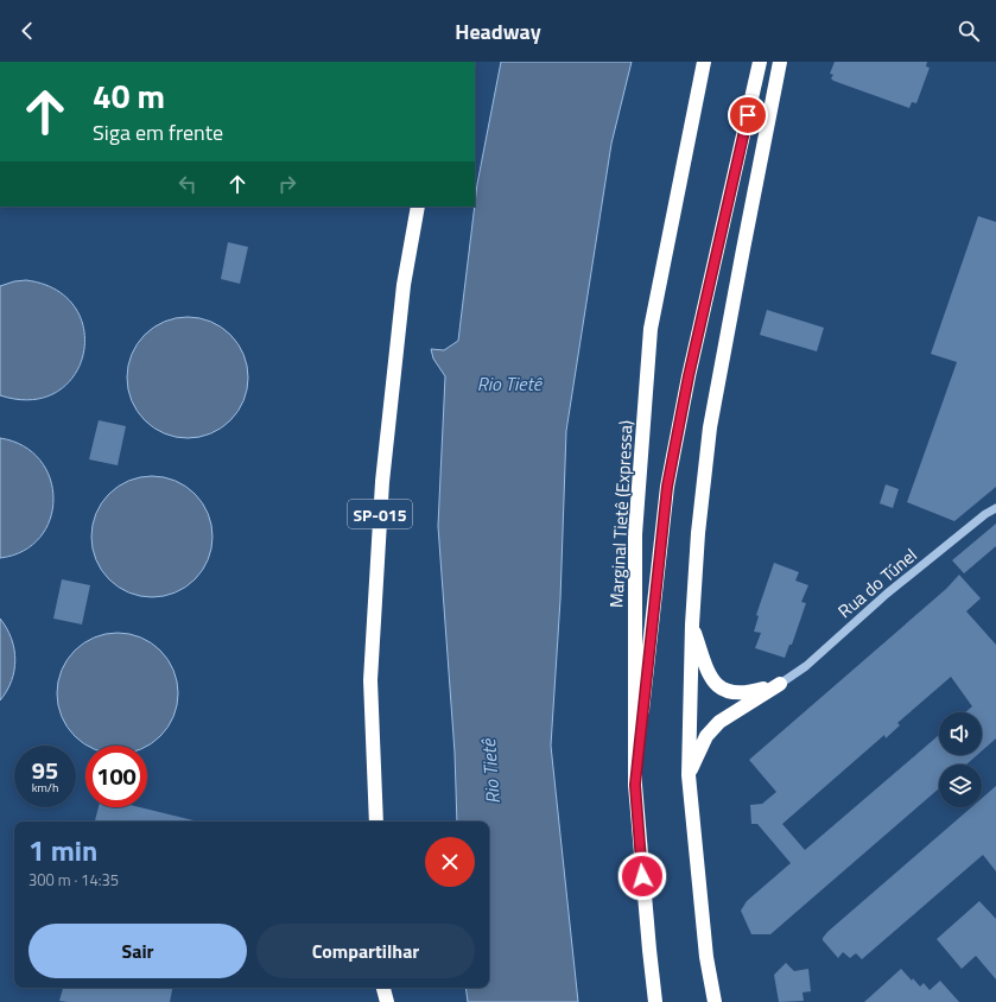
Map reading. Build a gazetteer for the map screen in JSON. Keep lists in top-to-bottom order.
{
  "streets": {
    "highway": ["SP-015", "Marginal Tietê (Expressa)"],
    "street": ["Rua do Túnel"]
  },
  "water": ["Rio Tietê"],
  "page": {
    "header": "Headway",
    "turn": ["40 m", "Siga em frente"],
    "speed": "95 km/h",
    "limit": "100",
    "heading": ["1 min", "300 m · 14:35"],
    "buttons": ["Sair", "Compartilhar"]
  }
}
